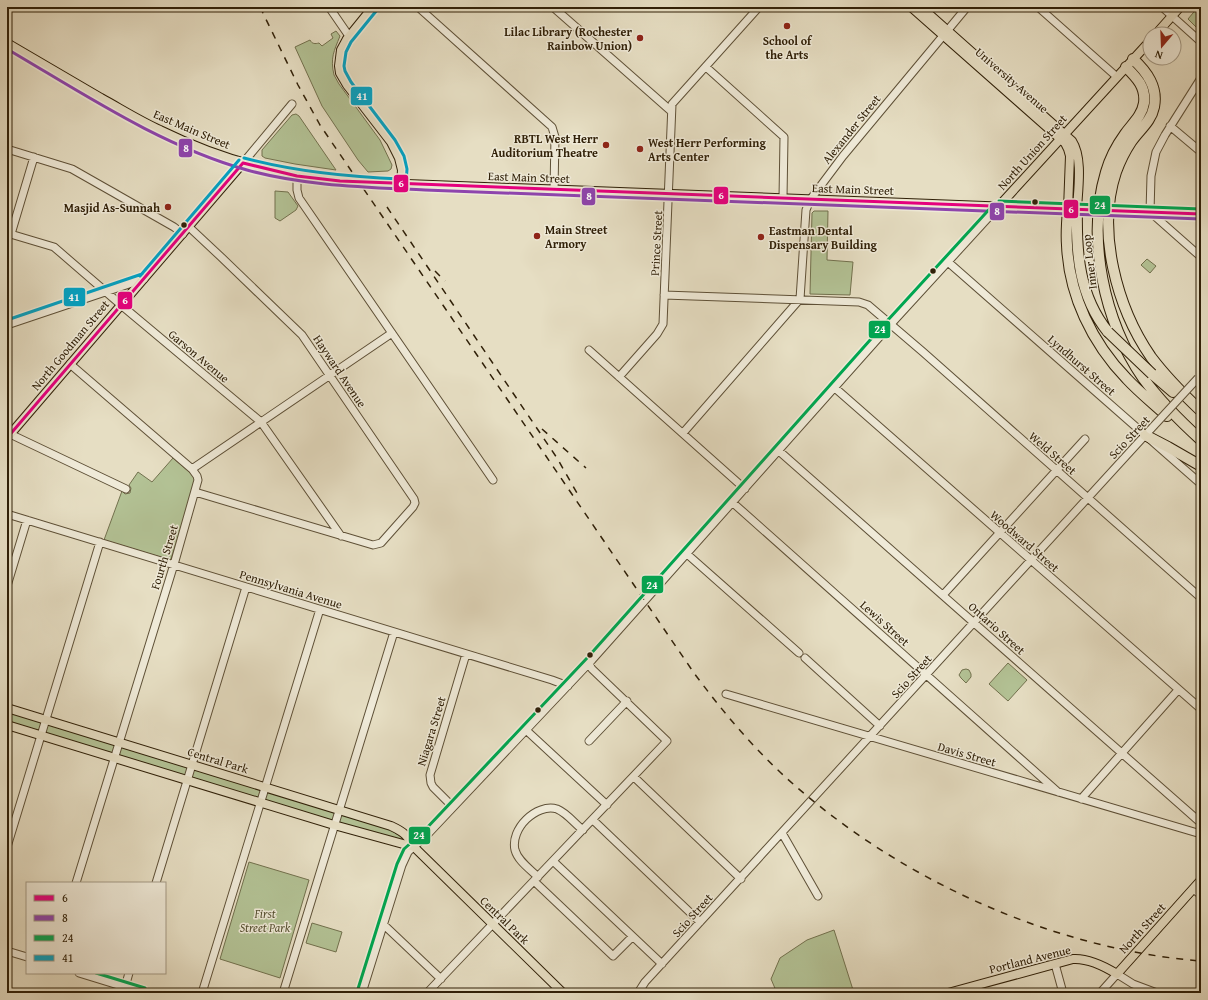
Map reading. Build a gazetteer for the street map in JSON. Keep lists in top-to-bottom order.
{
  "streets": {
    "highway": ["Inner Loop"],
    "main road": [
      "University Avenue",
      "East Main Street",
      "North Union Street",
      "North Goodman Street",
      "Central Park",
      "North Street",
      "Portland Avenue"
    ],
    "street": [
      "Alexander Street",
      "Prince Street",
      "Garson Avenue",
      "Lyndhurst Street",
      "Hayward Avenue",
      "Scio Street",
      "Weld Street",
      "Woodward Street",
      "Fourth Street",
      "Pennsylvania Avenue",
      "Lewis Street",
      "Ontario Street",
      "Niagara Street",
      "Davis Street"
    ]
  },
  "crossings": [
    ["University Avenue", "East Main Street"],
    ["University Avenue", "Alexander Street"],
    ["University Avenue", "North Union Street"],
    ["East Main Street", "Alexander Street"],
    ["East Main Street", "North Union Street"],
    ["East Main Street", "Prince Street"],
    ["East Main Street", "North Goodman Street"],
    ["Alexander Street", "Weld Street"],
    ["North Union Street", "Inner Loop"],
    ["North Union Street", "Lyndhurst Street"],
    ["North Union Street", "Weld Street"],
    ["North Union Street", "Woodward Street"],
    ["North Union Street", "Pennsylvania Avenue"],
    ["North Union Street", "Lewis Street"],
    ["North Union Street", "Ontario Street"],
    ["North Union Street", "Niagara Street"],
    ["North Union Street", "Central Park"],
    ["Prince Street", "Weld Street"],
    ["North Goodman Street", "Garson Avenue"],
    ["North Goodman Street", "Hayward Avenue"],
    ["Garson Avenue", "Hayward Avenue"],
    ["Lyndhurst Street", "Scio Street"],
    ["Scio Street", "Weld Street"],
    ["Scio Street", "Woodward Street"],
    ["Scio Street", "Lewis Street"],
    ["Scio Street", "Ontario Street"],
    ["Scio Street", "Davis Street"],
    ["Fourth Street", "Pennsylvania Avenue"],
    ["Fourth Street", "Central Park"],
    ["Pennsylvania Avenue", "Niagara Street"],
    ["Lewis Street", "Davis Street"],
    ["North Street", "Portland Avenue"]
  ],
  "parks": ["First Street Park"],
  "places": [
    "School of the Arts",
    "Lilac Library (Rochester Rainbow Union)",
    "RBTL West Herr Auditorium Theatre",
    "West Herr Performing Arts Center",
    "Masjid As-Sunnah",
    "Main Street Armory",
    "Eastman Dental Dispensary Building"
  ],
  "lines": [
    "transit line 41",
    "transit line 8",
    "transit line 6",
    "transit line 24"
  ],
  "legend": [
    "6",
    "8",
    "24",
    "41"
  ],
  "north": "bottom"
}
